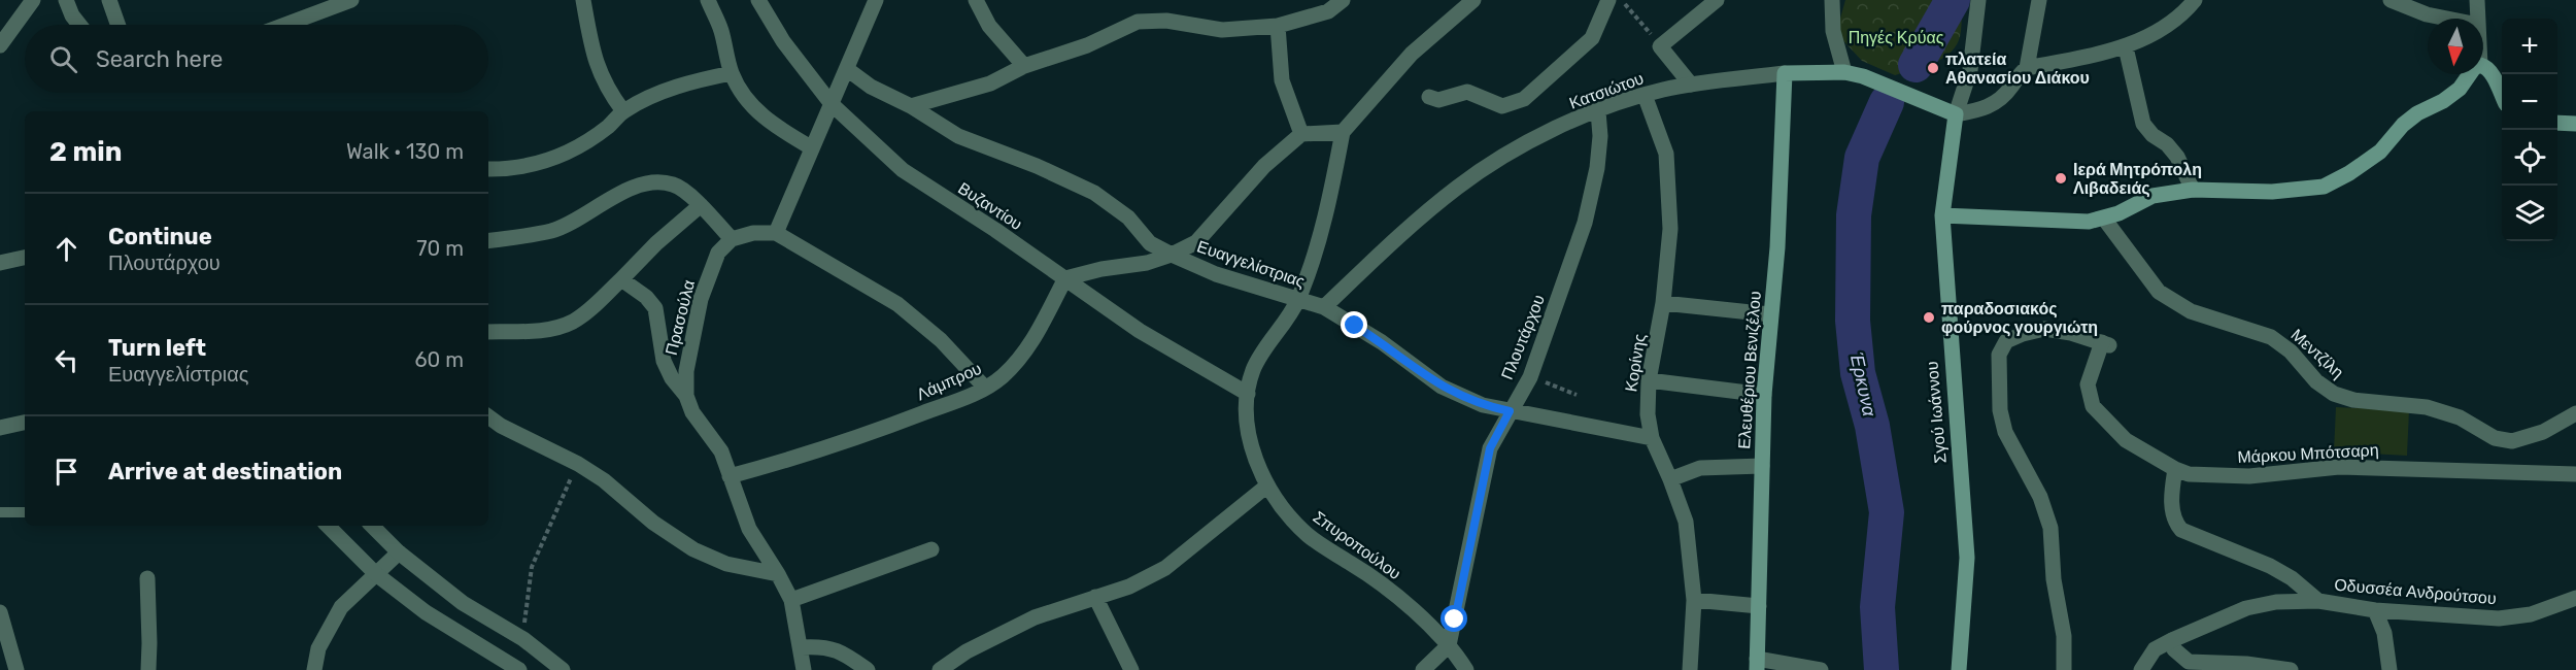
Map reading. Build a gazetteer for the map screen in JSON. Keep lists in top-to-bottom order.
{
  "streets": {
    "main road": ["Κατσιώτου", "Ελευθέριου Βενιζέλου", "Σγού Ιωάννου"],
    "street": [
      "Βυζαντίου",
      "Ευαγγελίστριας",
      "Πρασούλα",
      "Πλουτάρχου",
      "Μεντζίλη",
      "Κορίνης",
      "Λάμπρου",
      "Μάρκου Μπότσαρη",
      "Σπυροπούλου",
      "Οδυσσέα Ανδρούτσου"
    ]
  },
  "crossings": [
    ["Κατσιώτου", "Ευαγγελίστριας"],
    ["Κατσιώτου", "Πλουτάρχου"],
    ["Κατσιώτου", "Κορίνης"],
    ["Κατσιώτου", "Ελευθέριου Βενιζέλου"],
    ["Κατσιώτου", "Σγού Ιωάννου"],
    ["Βυζαντίου", "Λάμπρου"],
    ["Βυζαντίου", "Σπυροπούλου"],
    ["Ευαγγελίστριας", "Πλουτάρχου"],
    ["Ευαγγελίστριας", "Κορίνης"],
    ["Ευαγγελίστριας", "Σπυροπούλου"],
    ["Πλουτάρχου", "Σπυροπούλου"],
    ["Μάρκου Μπότσαρη", "Οδυσσέα Ανδρούτσου"]
  ],
  "water": ["Έρκυνα"],
  "parks": ["Πηγές Κρύας"],
  "places": ["πλατεία Αθανασίου Διάκου", "Ιερά Μητρόπολη Λιβαδειάς", "παραδοσιακός φούρνος γουργιώτη"],
  "north": "bottom",
  "page": {
    "map_buttons": ["+", "−"],
    "search": "Search here",
    "heading": ["2 min", "Walk · 130 m"],
    "list": [
      ["Continue", "Πλουτάρχου", "70 m"],
      ["Turn left", "Ευαγγελίστριας", "60 m"],
      "Arrive at destination"
    ]
  }
}
